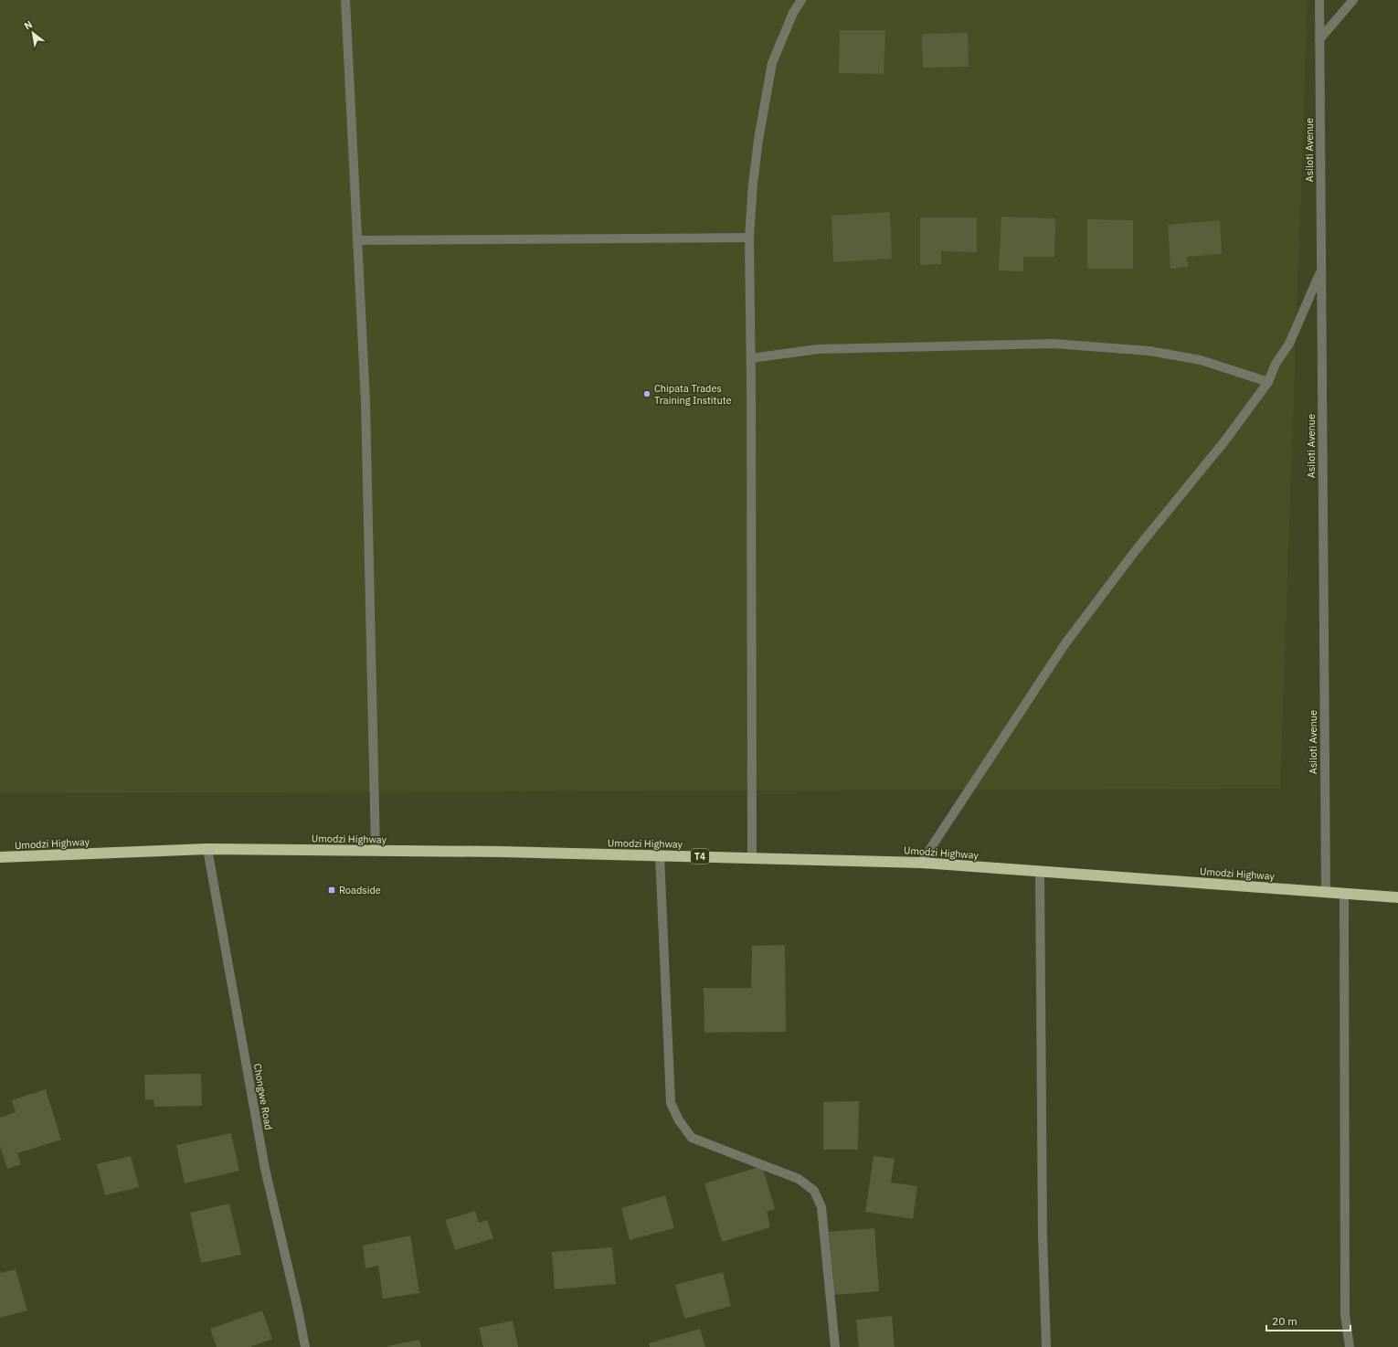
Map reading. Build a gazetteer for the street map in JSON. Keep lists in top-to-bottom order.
{
  "streets": {
    "highway": ["Umodzi Highway", "T4"],
    "street": ["Asiloti Avenue", "Chongwe Road"]
  },
  "crossings": [
    ["Asiloti Avenue", "Umodzi Highway"],
    ["Umodzi Highway", "Chongwe Road"]
  ],
  "places": {
    "other": ["Chipata Trades Training Institute"],
    "transit": ["Roadside"]
  },
  "scale_bar": "20 m",
  "north": "top left"
}
